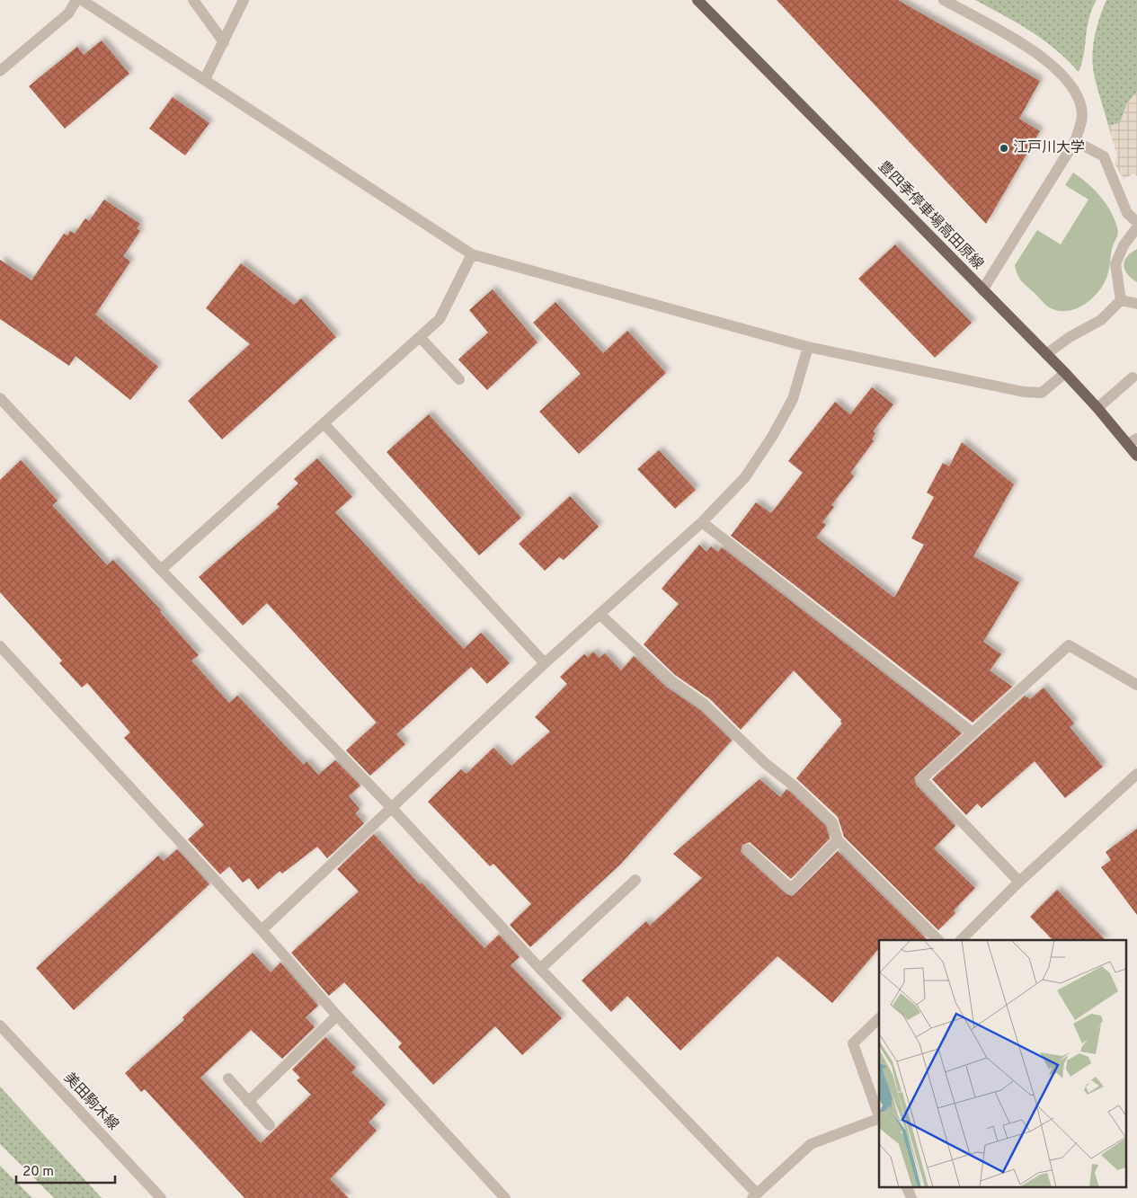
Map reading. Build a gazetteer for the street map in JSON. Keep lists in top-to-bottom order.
{
  "streets": {
    "main road": ["豊四季停車場高田原線"],
    "street": ["美田駒木線"]
  },
  "places": ["江戸川大学"],
  "scale_bar": "20 m"
}
